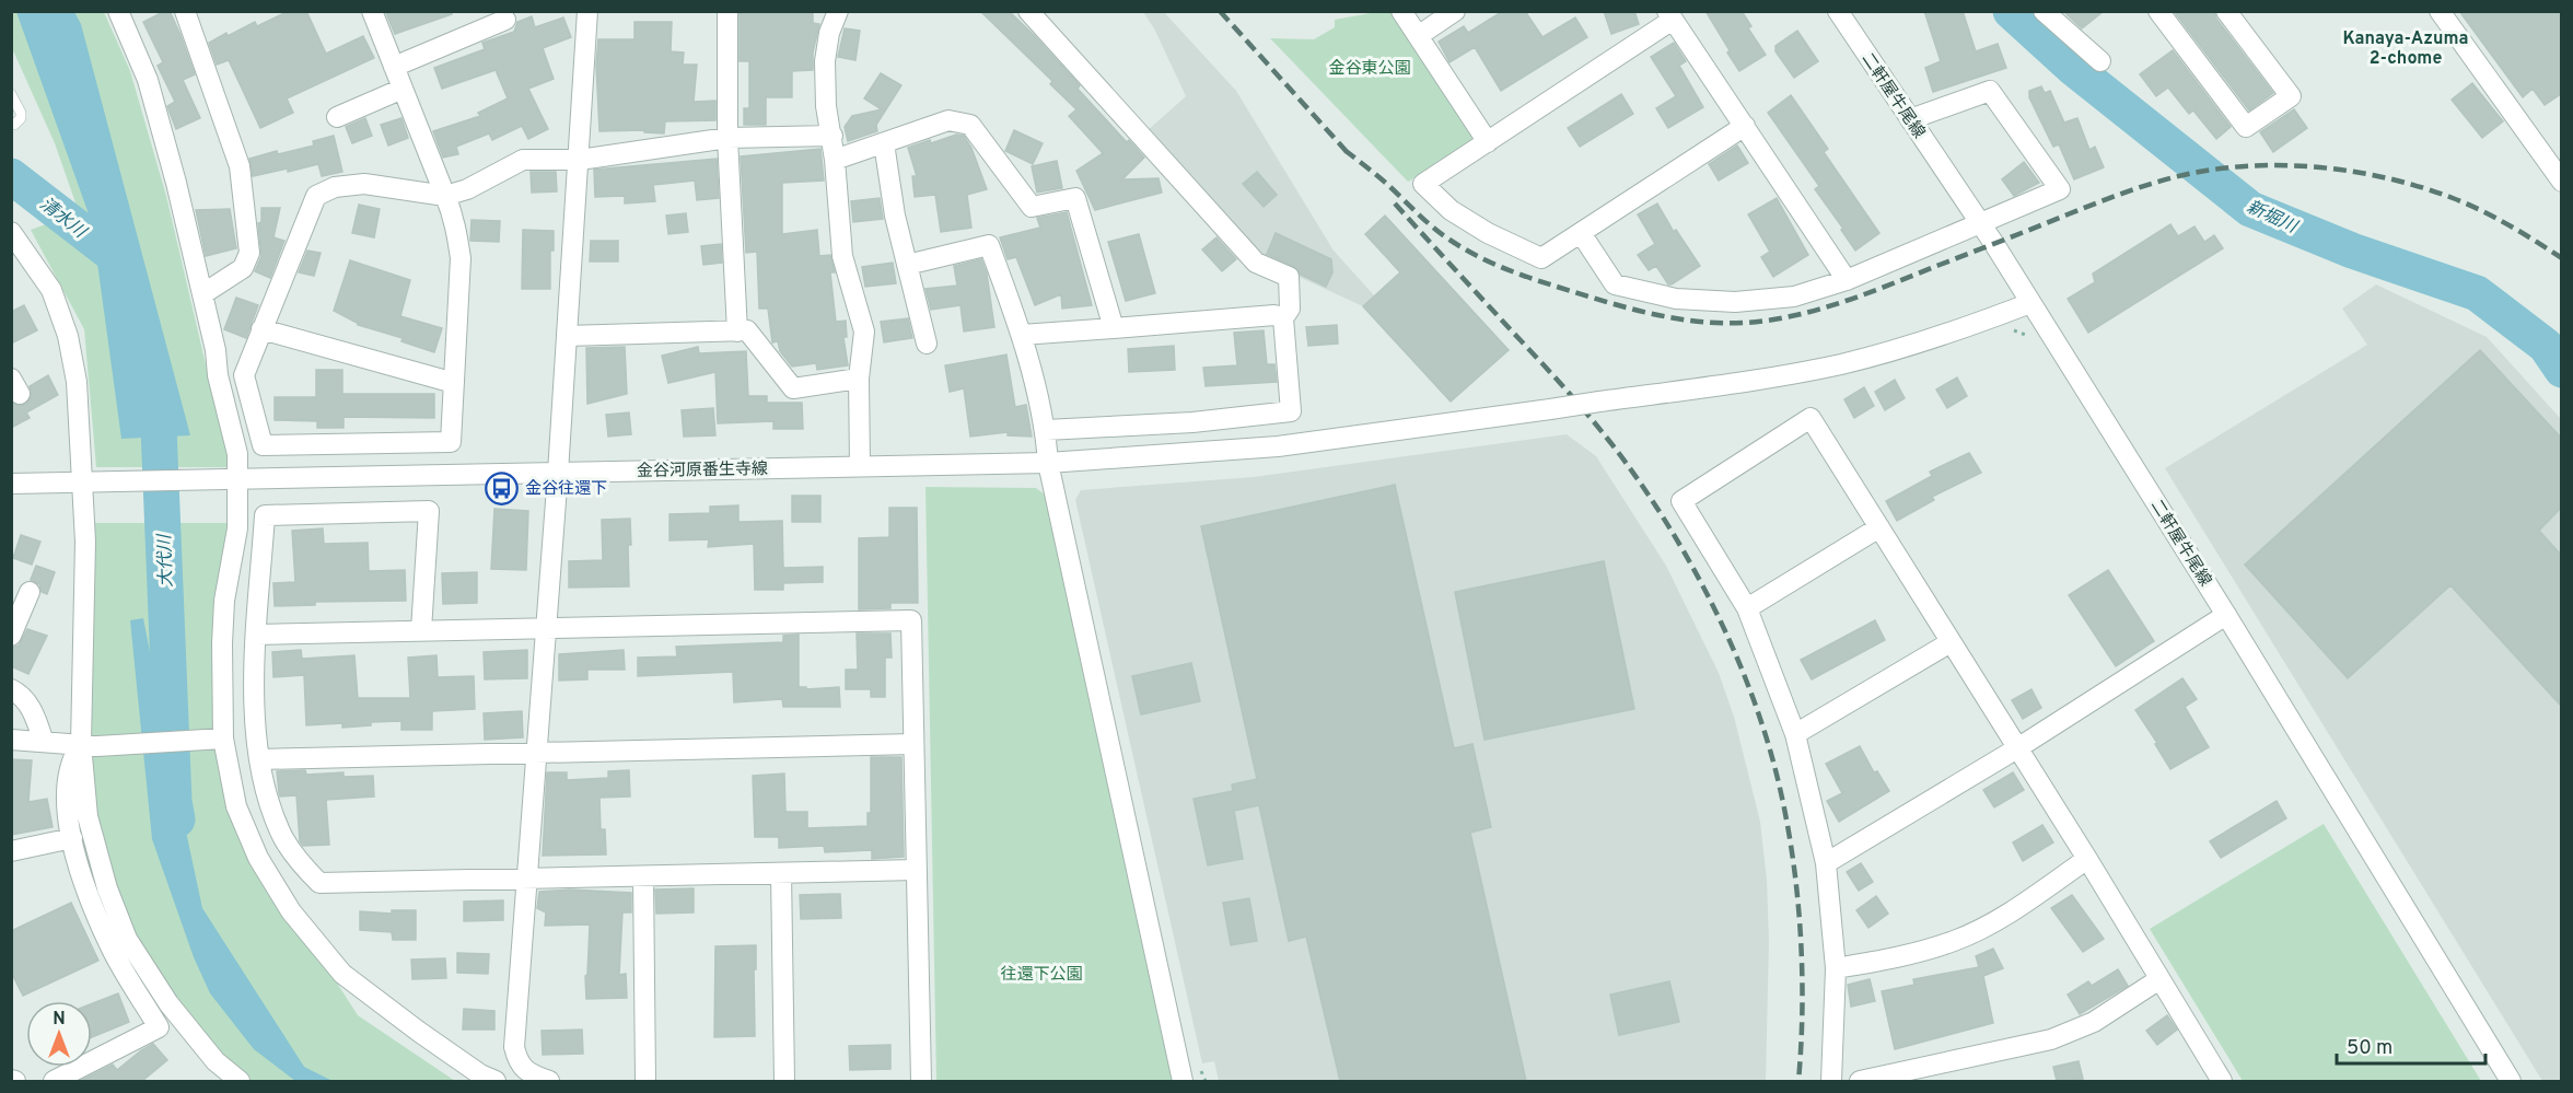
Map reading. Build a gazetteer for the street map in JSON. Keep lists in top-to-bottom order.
{
  "streets": {
    "street": ["二軒屋牛尾線", "金谷河原番生寺線"]
  },
  "crossings": [
    ["二軒屋牛尾線", "金谷河原番生寺線"]
  ],
  "districts": ["Kanaya-Azuma 2-chome"],
  "water": ["新堀川", "清水川", "大代川"],
  "parks": ["金谷東公園", "往還下公園"],
  "places": {
    "bus stop": ["金谷往還下"]
  },
  "scale_bar": "50 m",
  "north": "top"
}
